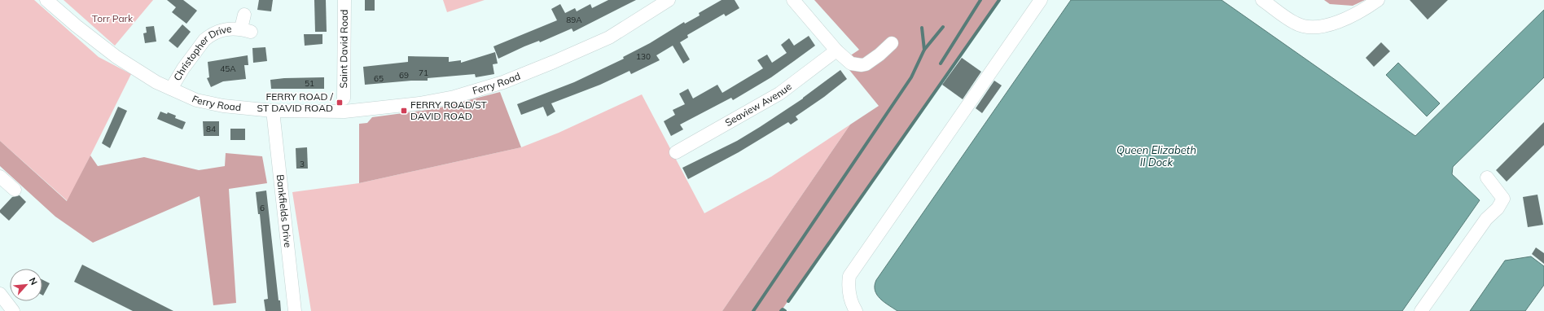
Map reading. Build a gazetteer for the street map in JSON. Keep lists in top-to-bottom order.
{
  "streets": {
    "street": [
      "Saint David Road",
      "Christopher Drive",
      "Ferry Road",
      "Seaview Avenue",
      "Bankfields Drive"
    ]
  },
  "crossings": [
    ["Christopher Drive", "Ferry Road"],
    ["Ferry Road", "Bankfields Drive"]
  ],
  "water": ["Queen Elizabeth II Dock"],
  "parks": ["Torr Park"],
  "places": {
    "transit": ["FERRY ROAD / ST DAVID ROAD", "FERRY ROAD/ST DAVID ROAD"]
  },
  "house_numbers": [
    "89A",
    "130",
    "45A",
    "71",
    "69",
    "65",
    "51",
    "84",
    "3",
    "6"
  ],
  "north": "top right"
}
